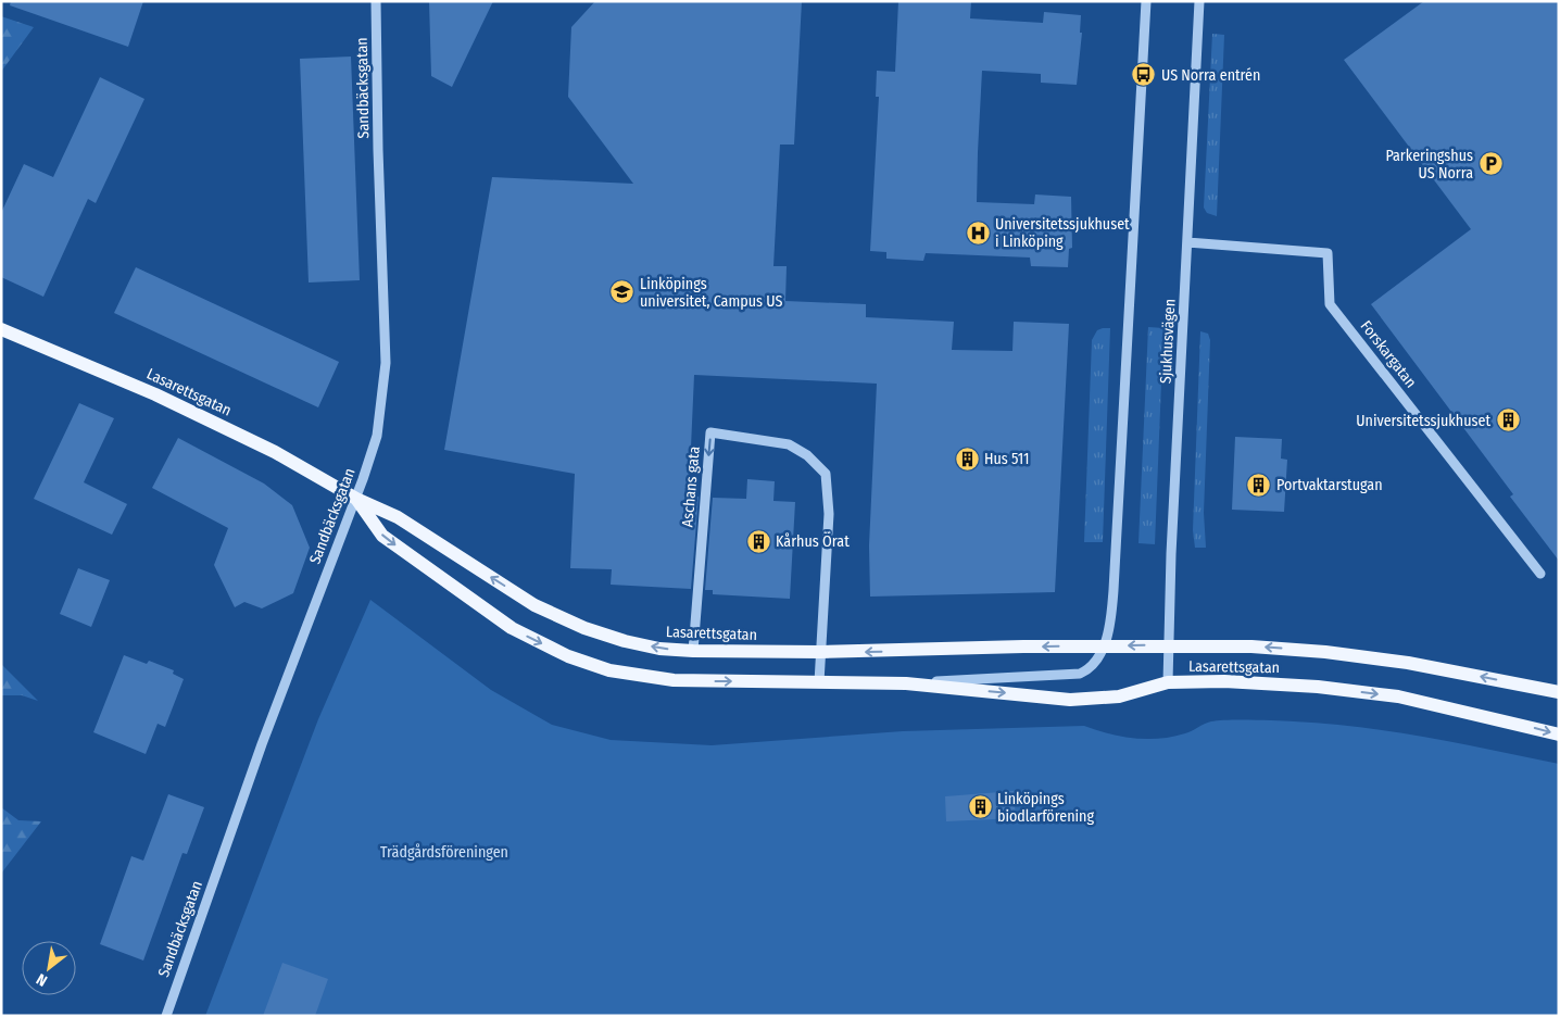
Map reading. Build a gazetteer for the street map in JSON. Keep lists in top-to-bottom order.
{
  "streets": {
    "main road": ["Lasarettsgatan"],
    "street": [
      "Sandbäcksgatan",
      "Sjukhusvägen",
      "Forskargatan",
      "Aschans gata"
    ]
  },
  "crossings": [
    ["Sandbäcksgatan", "Lasarettsgatan"],
    ["Sjukhusvägen", "Forskargatan"],
    ["Sjukhusvägen", "Lasarettsgatan"],
    ["Lasarettsgatan", "Aschans gata"]
  ],
  "parks": ["Trädgårdsföreningen"],
  "places": {
    "bus stop": ["US Norra entrén"],
    "parking": ["Parkeringshus US Norra"],
    "hospital": ["Universitetssjukhuset i Linköping"],
    "school or university": ["Linköpings universitet, Campus US"],
    "building": [
      "Universitetssjukhuset",
      "Hus 511",
      "Portvaktarstugan",
      "Kårhus Örat",
      "Linköpings biodlarförening"
    ]
  },
  "north": "bottom left"
}
